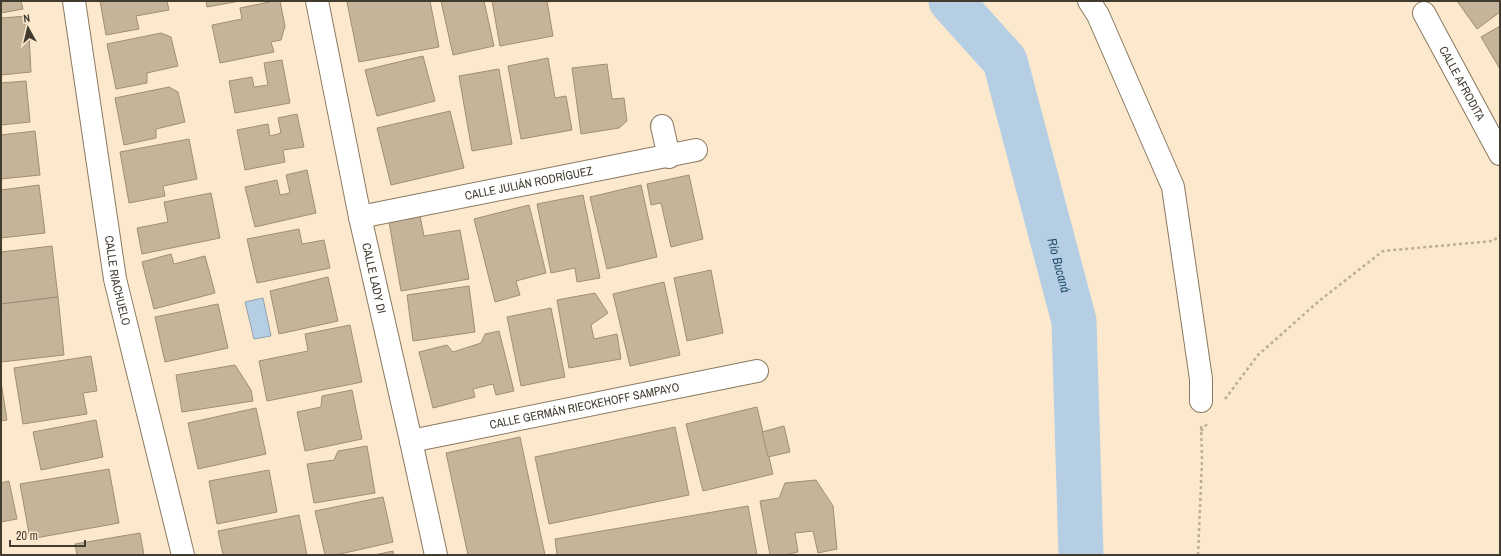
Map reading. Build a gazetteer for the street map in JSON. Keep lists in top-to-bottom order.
{
  "streets": {
    "street": [
      "CALLE AFRODITA",
      "CALLE JULIÁN RODRÍGUEZ",
      "CALLE LADY DI",
      "CALLE RIACHUELO",
      "CALLE GERMÁN RIECKEHOFF SAMPAYO"
    ]
  },
  "crossings": [
    ["CALLE JULIÁN RODRÍGUEZ", "CALLE LADY DI"],
    ["CALLE LADY DI", "CALLE GERMÁN RIECKEHOFF SAMPAYO"]
  ],
  "water": ["Río Bucaná"],
  "scale_bar": "20 m",
  "north": "top"
}
